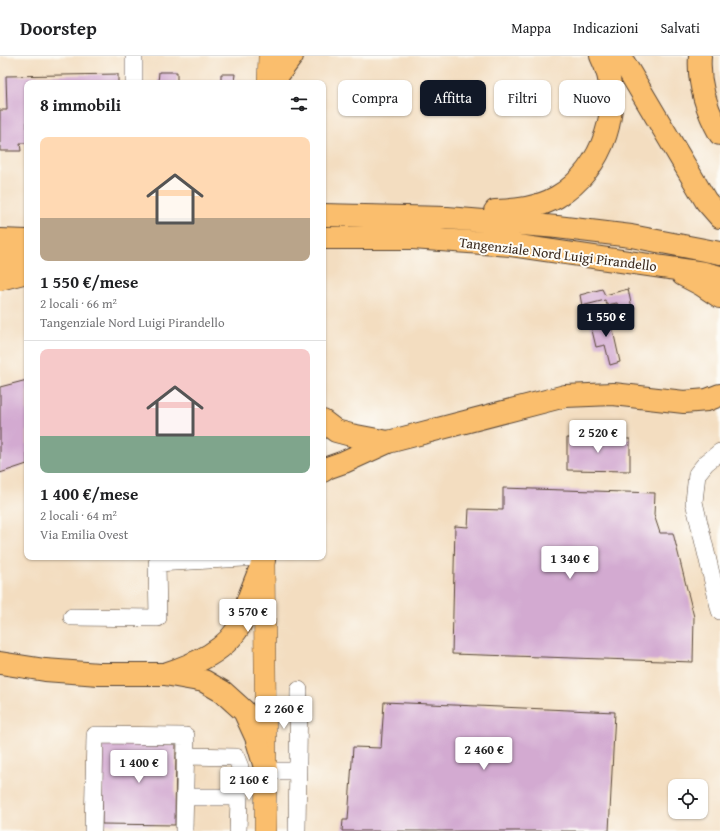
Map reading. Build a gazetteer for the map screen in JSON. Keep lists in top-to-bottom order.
{
  "streets": {
    "highway": ["Tangenziale Nord Luigi Pirandello"]
  },
  "page": {
    "header": "Doorstep",
    "nav": ["Mappa", "Indicazioni", "Salvati"],
    "chip": [
      "Compra",
      "Affitta",
      "Filtri",
      "Nuovo"
    ],
    "heading": "8 immobili",
    "list": [
      {
        "name": "1 550 €/mese",
        "note": "2 locali · 66 m² · Tangenziale Nord Luigi Pirandello"
      },
      {
        "name": "1 400 €/mese",
        "note": "2 locali · 64 m² · Via Emilia Ovest"
      }
    ],
    "price": [
      "1 550 €",
      "2 520 €",
      "1 340 €",
      "3 570 €",
      "2 260 €",
      "2 460 €",
      "1 400 €",
      "2 160 €"
    ]
  }
}
